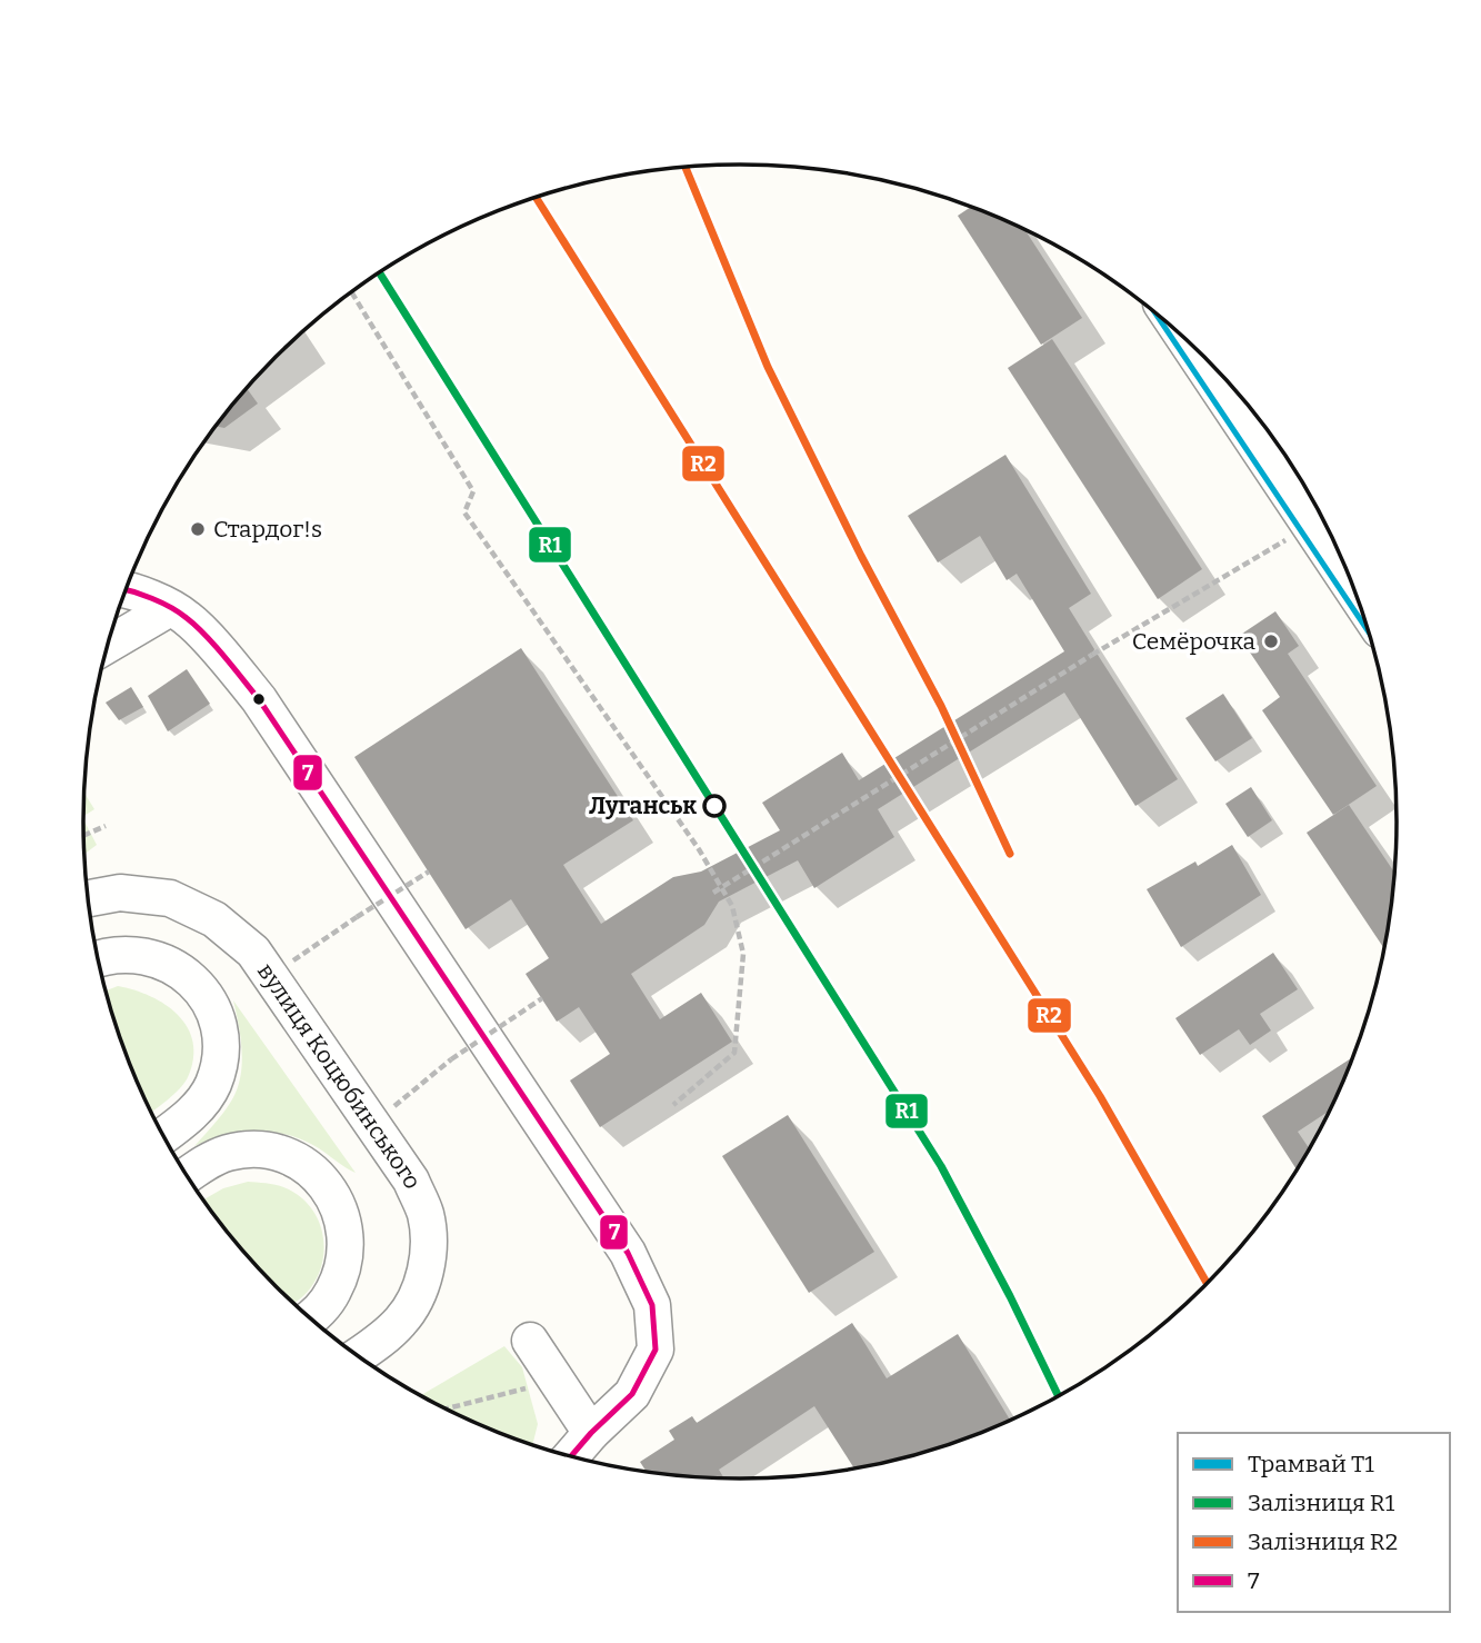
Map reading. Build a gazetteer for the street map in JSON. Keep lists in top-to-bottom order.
{
  "streets": {
    "street": ["вулиця Коцюбинського"]
  },
  "places": ["Стардог!s", "Семёрочка", "Луганськ"],
  "lines": [
    "rail line R2",
    "rail line R1",
    "tram line T1",
    "transit line 7"
  ],
  "legend": [
    "Трамвай T1",
    "Залізниця R1",
    "Залізниця R2",
    "7"
  ]
}
